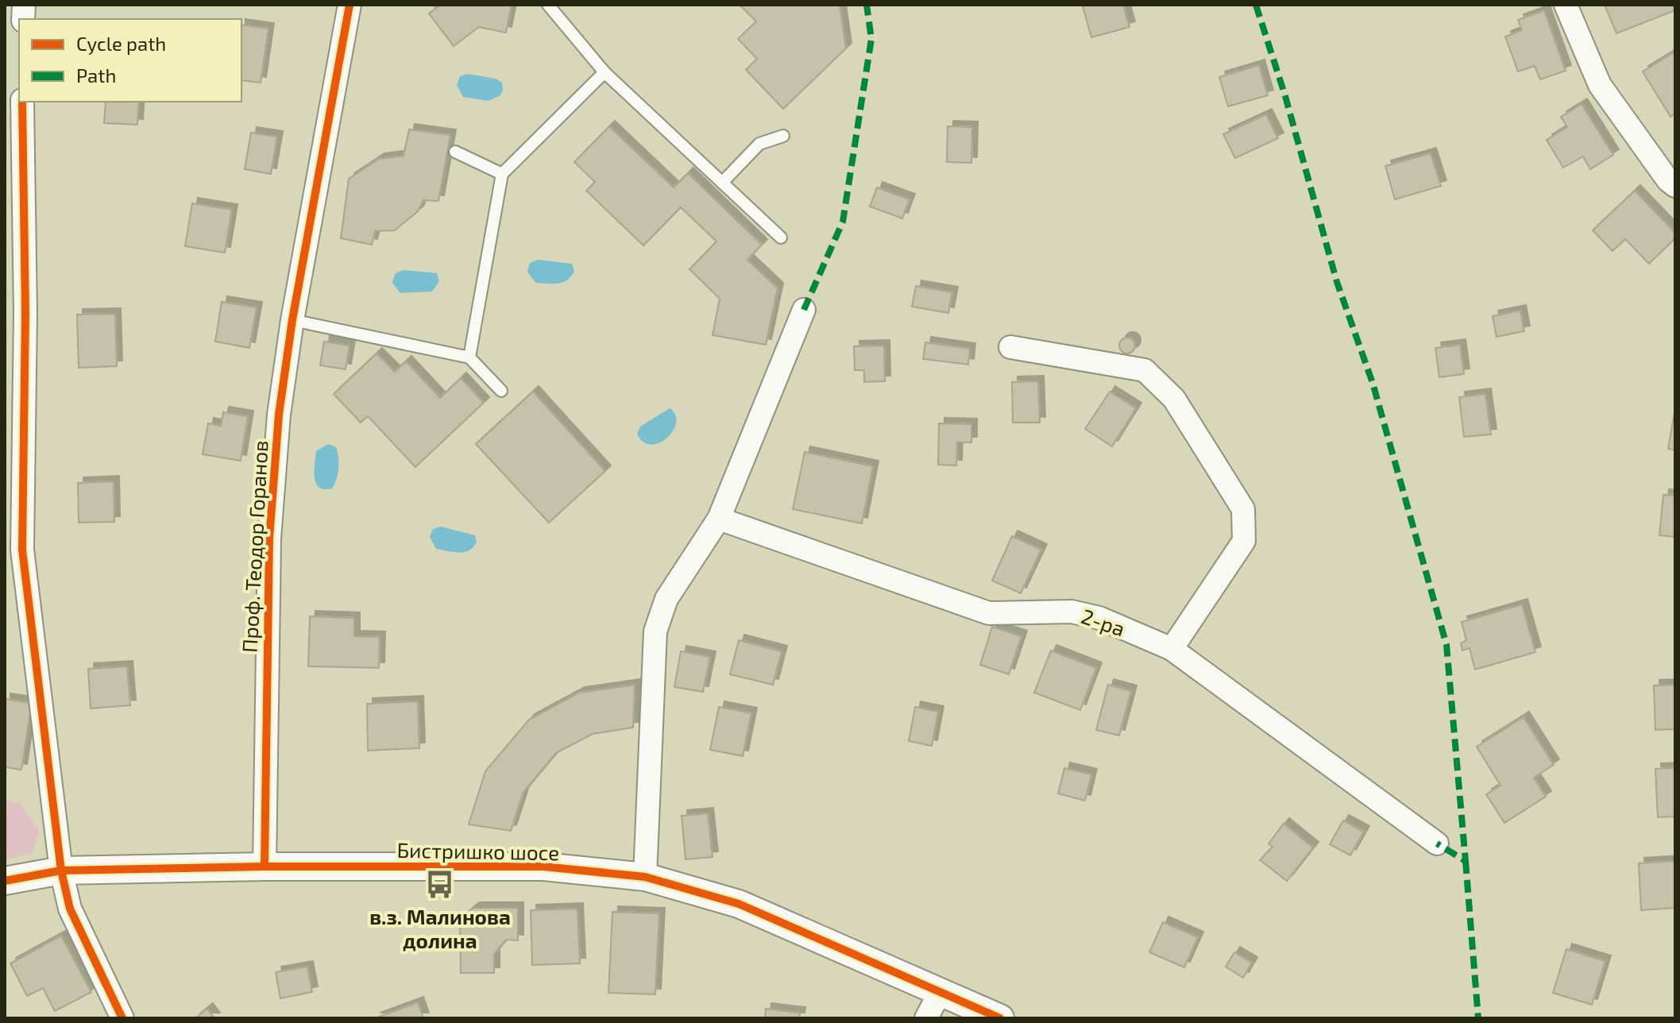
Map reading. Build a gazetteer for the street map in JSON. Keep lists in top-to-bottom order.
{
  "streets": {
    "street": ["Проф. Теодор Горанов", "2-ра", "Бистришко шосе"]
  },
  "crossings": [
    ["Проф. Теодор Горанов", "Бистришко шосе"]
  ],
  "places": {
    "bus stop": ["в.з. Малинова долина"]
  },
  "legend": ["Cycle path", "Path"]
}
